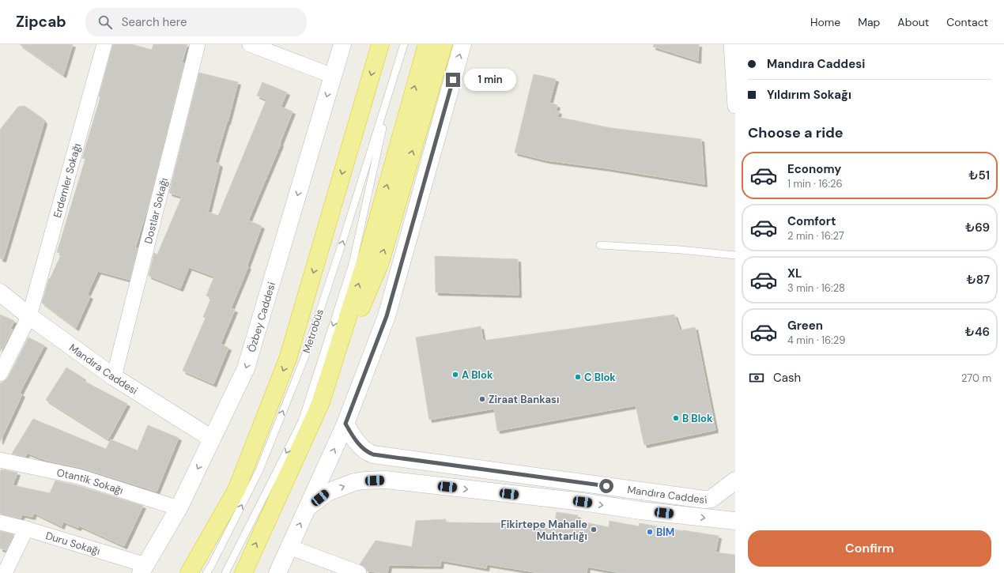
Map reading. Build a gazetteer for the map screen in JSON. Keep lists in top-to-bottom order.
{
  "streets": {
    "main road": ["Özbey Caddesi", "Mandıra Caddesi"],
    "street": [
      "Erdemler Sokağı",
      "Dostlar Sokağı",
      "Otantik Sokağı",
      "Duru Sokağı"
    ],
    "lane": ["Metrobüs"]
  },
  "crossings": [
    ["Erdemler Sokağı", "Mandıra Caddesi"],
    ["Dostlar Sokağı", "Mandıra Caddesi"],
    ["Özbey Caddesi", "Mandıra Caddesi"],
    ["Özbey Caddesi", "Otantik Sokağı"],
    ["Özbey Caddesi", "Duru Sokağı"]
  ],
  "places": [
    "A Blok",
    "C Blok",
    "Ziraat Bankası",
    "B Blok",
    "Fikirtepe Mahalle Muhtarlığı",
    "BİM"
  ],
  "page": {
    "header": "Zipcab",
    "search": "Search here",
    "nav": [
      "Home",
      "Map",
      "About",
      "Contact"
    ],
    "banner": ["Mandıra Caddesi", "Yıldırım Sokağı"],
    "bubble": "1 min",
    "heading": "Choose a ride",
    "list": [
      {
        "name": "Economy",
        "note": "1 min · 16:26",
        "value": "₺51"
      },
      {
        "name": "Comfort",
        "note": "2 min · 16:27",
        "value": "₺69"
      },
      {
        "name": "XL",
        "note": "3 min · 16:28",
        "value": "₺87"
      },
      {
        "name": "Green",
        "note": "4 min · 16:29",
        "value": "₺46"
      }
    ],
    "pay": ["Cash", "270 m"],
    "buttons": "Confirm"
  }
}
